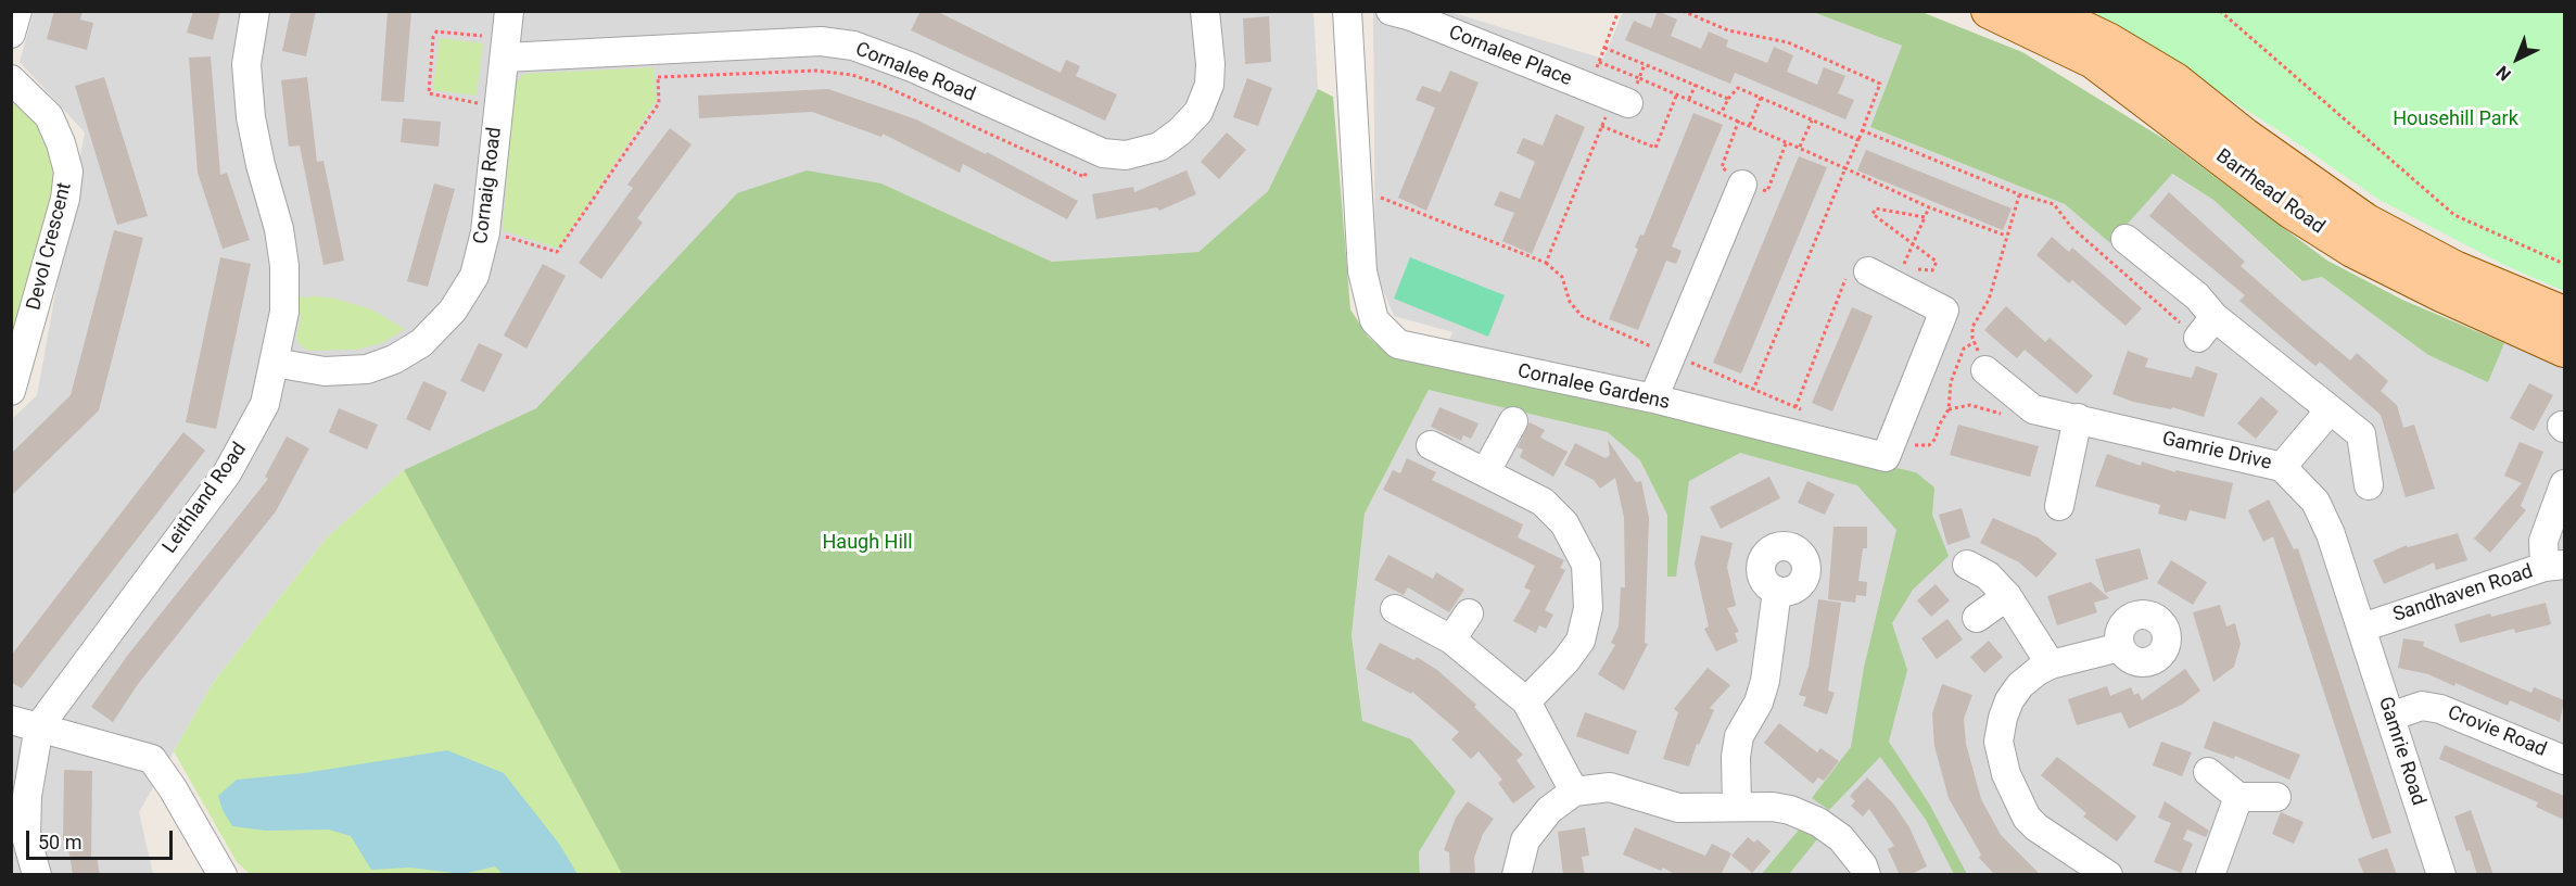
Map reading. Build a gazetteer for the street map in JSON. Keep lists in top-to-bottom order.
{
  "streets": {
    "main road": ["Barrhead Road"],
    "street": [
      "Cornalee Place",
      "Cornalee Road",
      "Cornaig Road",
      "Devol Crescent",
      "Cornalee Gardens",
      "Gamrie Drive",
      "Leithland Road",
      "Sandhaven Road",
      "Crovie Road",
      "Gamrie Road"
    ]
  },
  "crossings": [
    ["Cornalee Road", "Cornaig Road"],
    ["Cornaig Road", "Leithland Road"],
    ["Gamrie Drive", "Sandhaven Road"],
    ["Gamrie Drive", "Gamrie Road"],
    ["Sandhaven Road", "Gamrie Road"],
    ["Crovie Road", "Gamrie Road"]
  ],
  "parks": ["Househill Park", "Haugh Hill"],
  "scale_bar": "50 m",
  "north": "bottom left"
}
